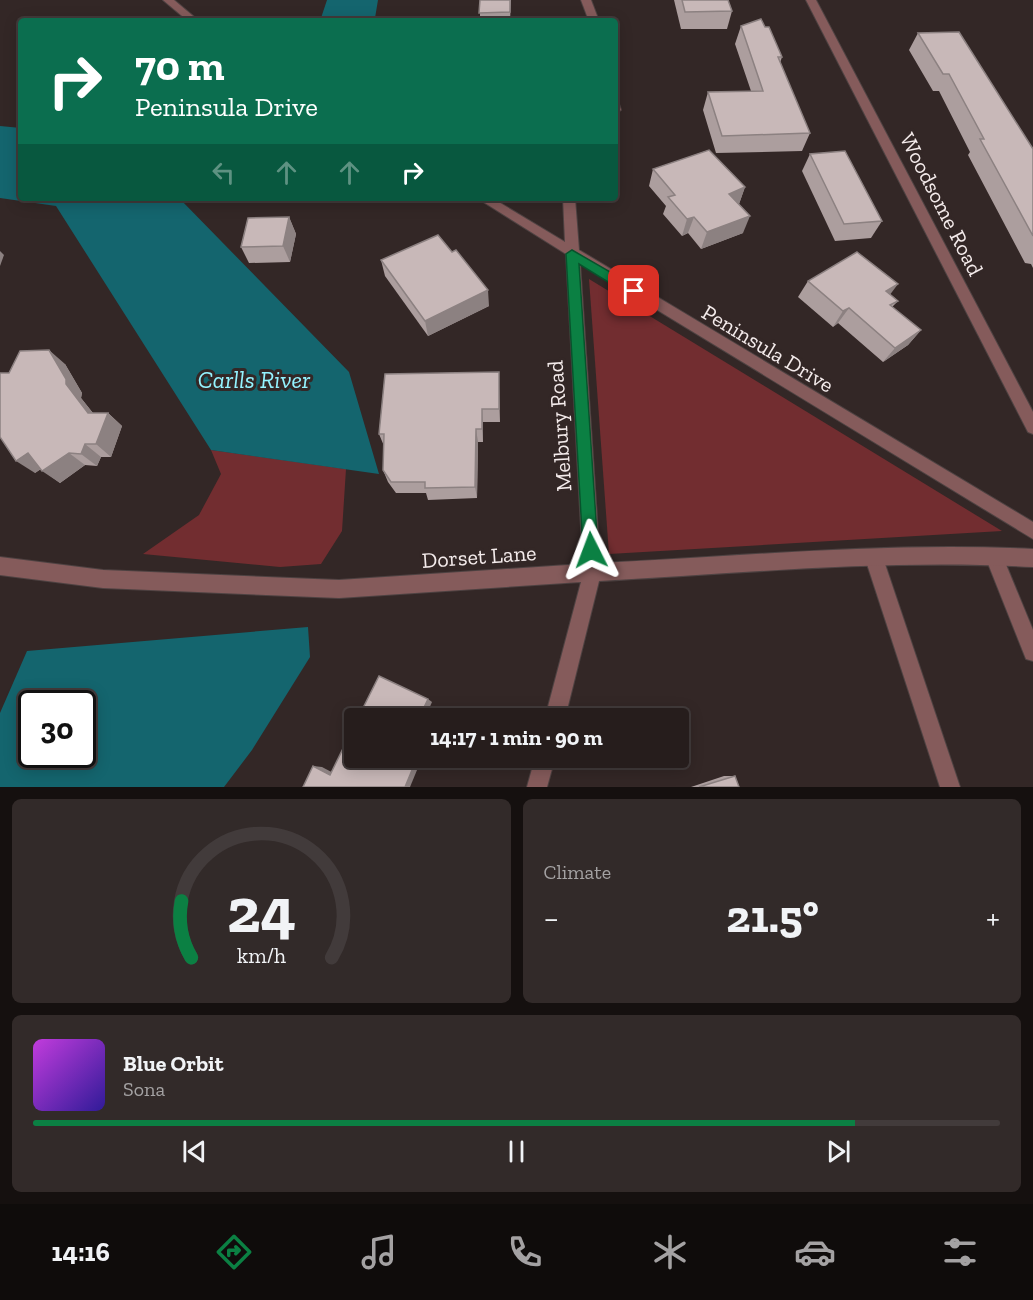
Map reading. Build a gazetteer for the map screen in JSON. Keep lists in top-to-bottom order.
{
  "streets": {
    "street": [
      "Woodsome Road",
      "Peninsula Drive",
      "Melbury Road",
      "Dorset Lane"
    ]
  },
  "crossings": [
    ["Peninsula Drive", "Melbury Road"],
    ["Melbury Road", "Dorset Lane"]
  ],
  "water": ["Carlls River"],
  "page": {
    "turn": ["70 m", "Peninsula Drive"],
    "limit": "30",
    "trip": "14:17 · 1 min · 90 m",
    "tile": "Climate",
    "heat": ["−", "21.5°", "+"],
    "song": ["Blue Orbit", "Sona"],
    "tabs": "14:16",
    "gauge": ["24", "km/h"]
  }
}
